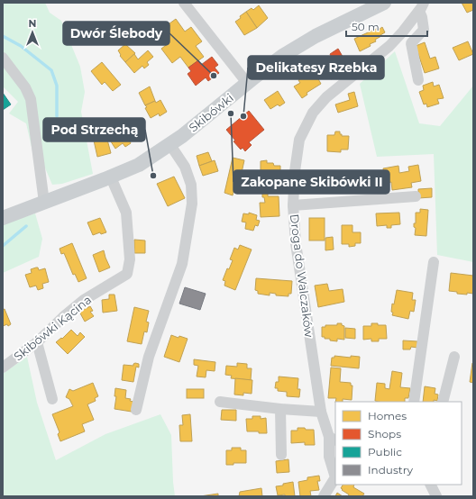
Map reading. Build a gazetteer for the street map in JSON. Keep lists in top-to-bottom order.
{
  "streets": {
    "main road": ["Skibówki"],
    "street": ["Droga do Walczaków", "Skibówki Kącina"]
  },
  "crossings": [
    ["Skibówki", "Skibówki Kącina"]
  ],
  "places": [
    "Dwór Ślebody",
    "Zakopane Skibówki II",
    "Delikatesy Rzebka",
    "Pod Strzechą"
  ],
  "legend": [
    "Homes",
    "Shops",
    "Public",
    "Industry"
  ],
  "scale_bar": "50 m",
  "north": "top"
}
